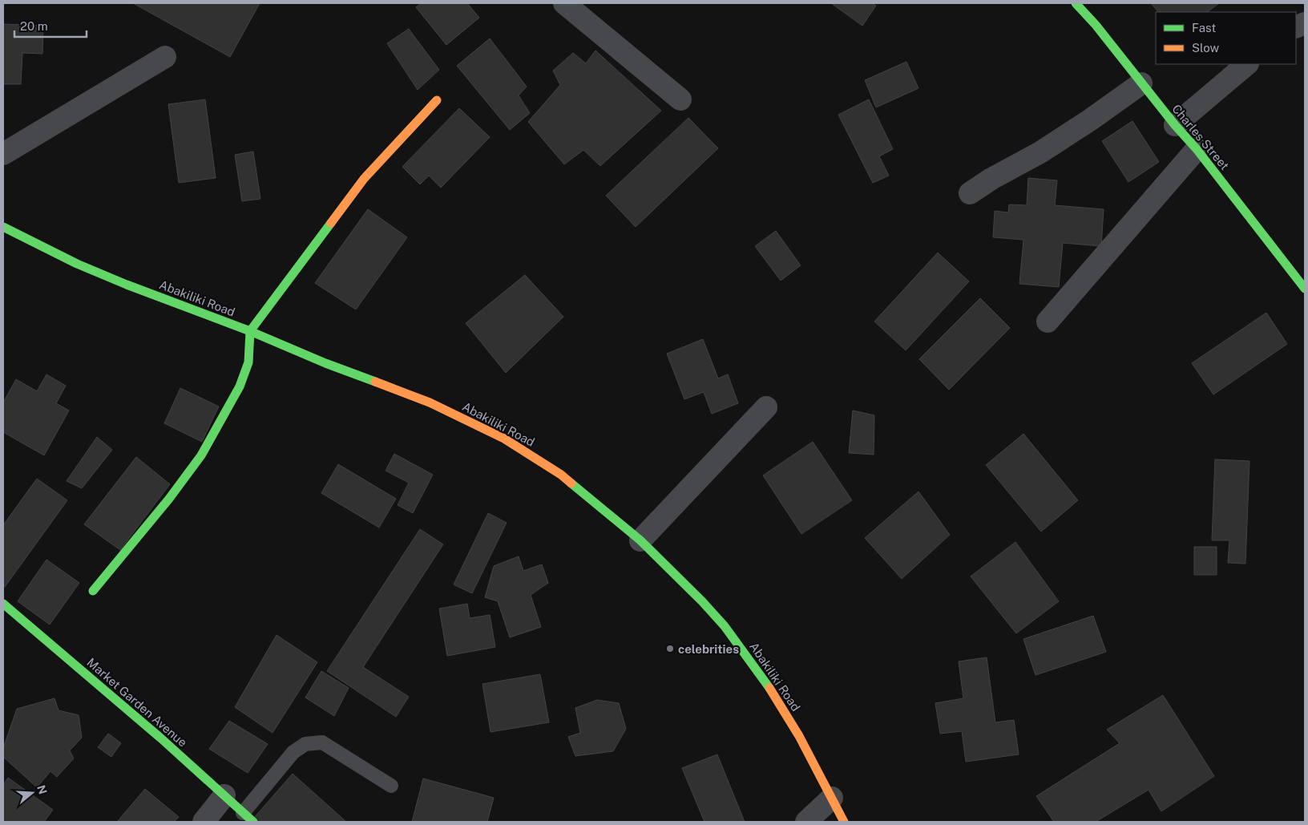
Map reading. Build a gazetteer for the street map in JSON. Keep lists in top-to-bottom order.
{
  "streets": {
    "street": ["Charles Street", "Abakiliki Road", "Market Garden Avenue"]
  },
  "places": ["celebrities"],
  "legend": ["Fast", "Slow"],
  "scale_bar": "20 m",
  "north": "right"
}
